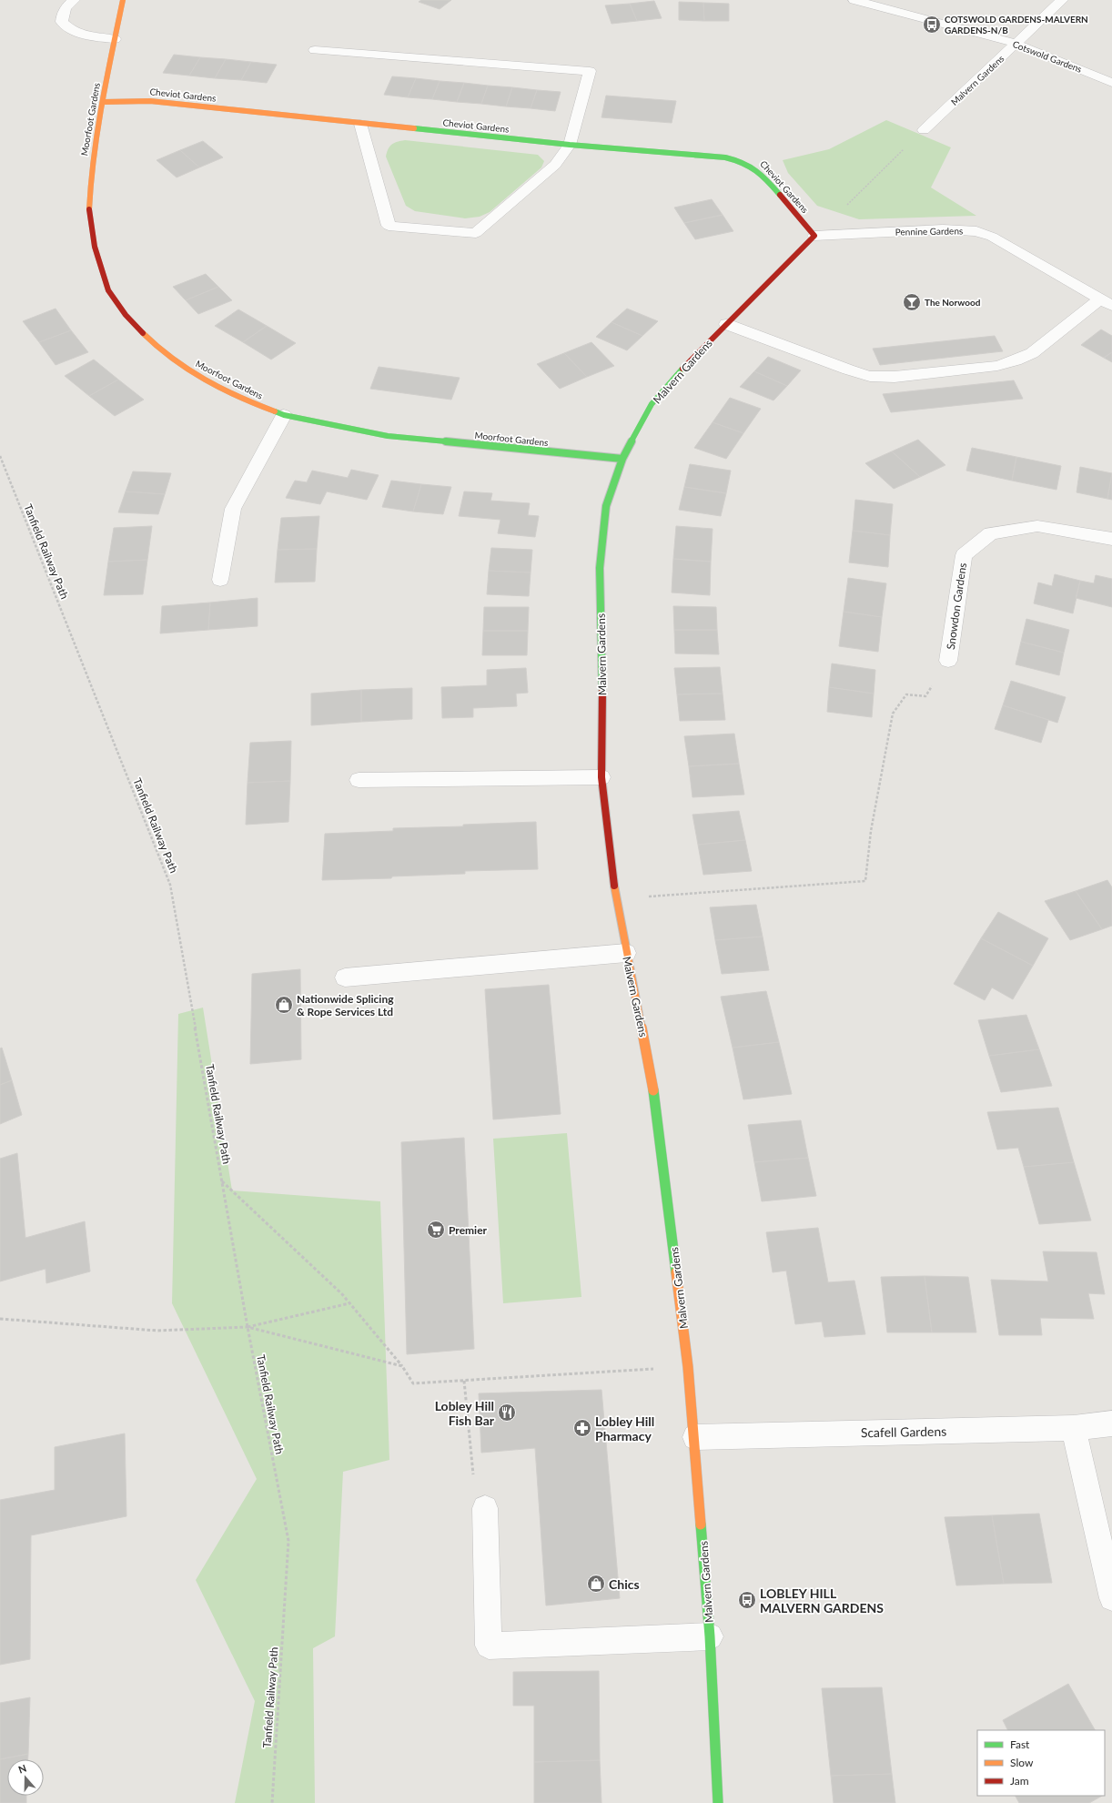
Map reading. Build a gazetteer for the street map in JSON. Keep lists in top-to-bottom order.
{
  "streets": {
    "street": [
      "Cotswold Gardens",
      "Malvern Gardens",
      "Cheviot Gardens",
      "Moorfoot Gardens",
      "Pennine Gardens",
      "Snowdon Gardens",
      "Scafell Gardens"
    ],
    "path": ["Tanfield Railway Path"]
  },
  "crossings": [
    ["Cotswold Gardens", "Malvern Gardens"],
    ["Malvern Gardens", "Cheviot Gardens"],
    ["Malvern Gardens", "Moorfoot Gardens"],
    ["Malvern Gardens", "Pennine Gardens"],
    ["Malvern Gardens", "Scafell Gardens"],
    ["Cheviot Gardens", "Moorfoot Gardens"],
    ["Cheviot Gardens", "Pennine Gardens"]
  ],
  "places": {
    "bus stop": ["COTSWOLD GARDENS-MALVERN GARDENS-N/B", "LOBLEY HILL MALVERN GARDENS"],
    "bar": ["The Norwood"],
    "shop": ["Nationwide Splicing & Rope Services Ltd", "Chics"],
    "supermarket": ["Premier"],
    "restaurant": ["Lobley Hill Fish Bar"],
    "pharmacy": ["Lobley Hill Pharmacy"]
  },
  "legend": ["Fast", "Slow", "Jam"],
  "north": "top"
}
